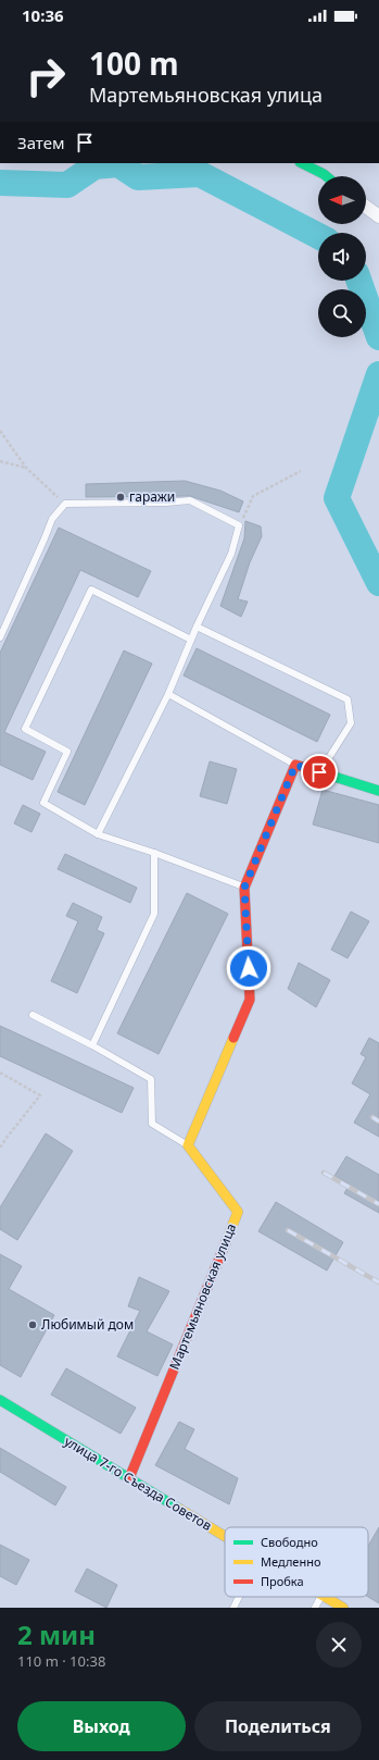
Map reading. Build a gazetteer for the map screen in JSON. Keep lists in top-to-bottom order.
{
  "streets": {
    "street": ["Мартемьяновская улица", "улица 7-го Съезда Советов"]
  },
  "crossings": [
    ["Мартемьяновская улица", "улица 7-го Съезда Советов"]
  ],
  "places": ["гаражи", "Любимый дом"],
  "legend": ["Свободно", "Медленно", "Пробка"],
  "north": "left",
  "page": {
    "status": "10:36",
    "turn": ["100 m", "Мартемьяновская улица"],
    "then": "Затем",
    "heading": ["2 мин", "110 m · 10:38"],
    "buttons": ["Выход", "Поделиться"]
  }
}
